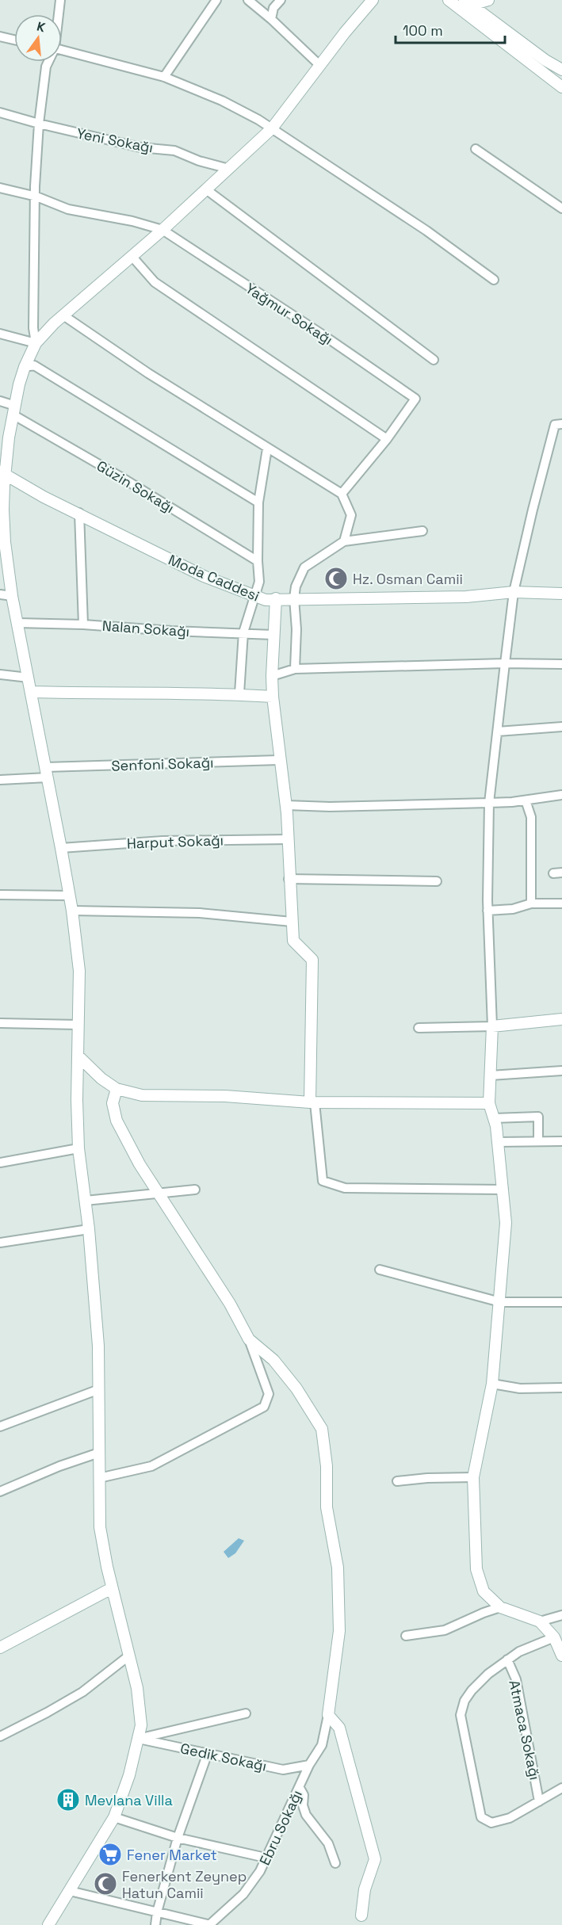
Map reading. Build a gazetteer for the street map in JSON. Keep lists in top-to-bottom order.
{
  "streets": {
    "street": [
      "Yeni Sokağı",
      "Yağmur Sokağı",
      "Güzin Sokağı",
      "Moda Caddesi",
      "Nalan Sokağı",
      "Senfoni Sokağı",
      "Harput Sokağı",
      "Atmaca Sokağı",
      "Gedik Sokağı",
      "Ebru Sokağı"
    ]
  },
  "crossings": [
    ["Gedik Sokağı", "Ebru Sokağı"]
  ],
  "places": {
    "mosque": ["Hz. Osman Camii", "Fenerkent Zeynep Hatun Camii"],
    "building": ["Mevlana Villa"],
    "supermarket": ["Fener Market"]
  },
  "scale_bar": "100 m",
  "north": "top"
}
